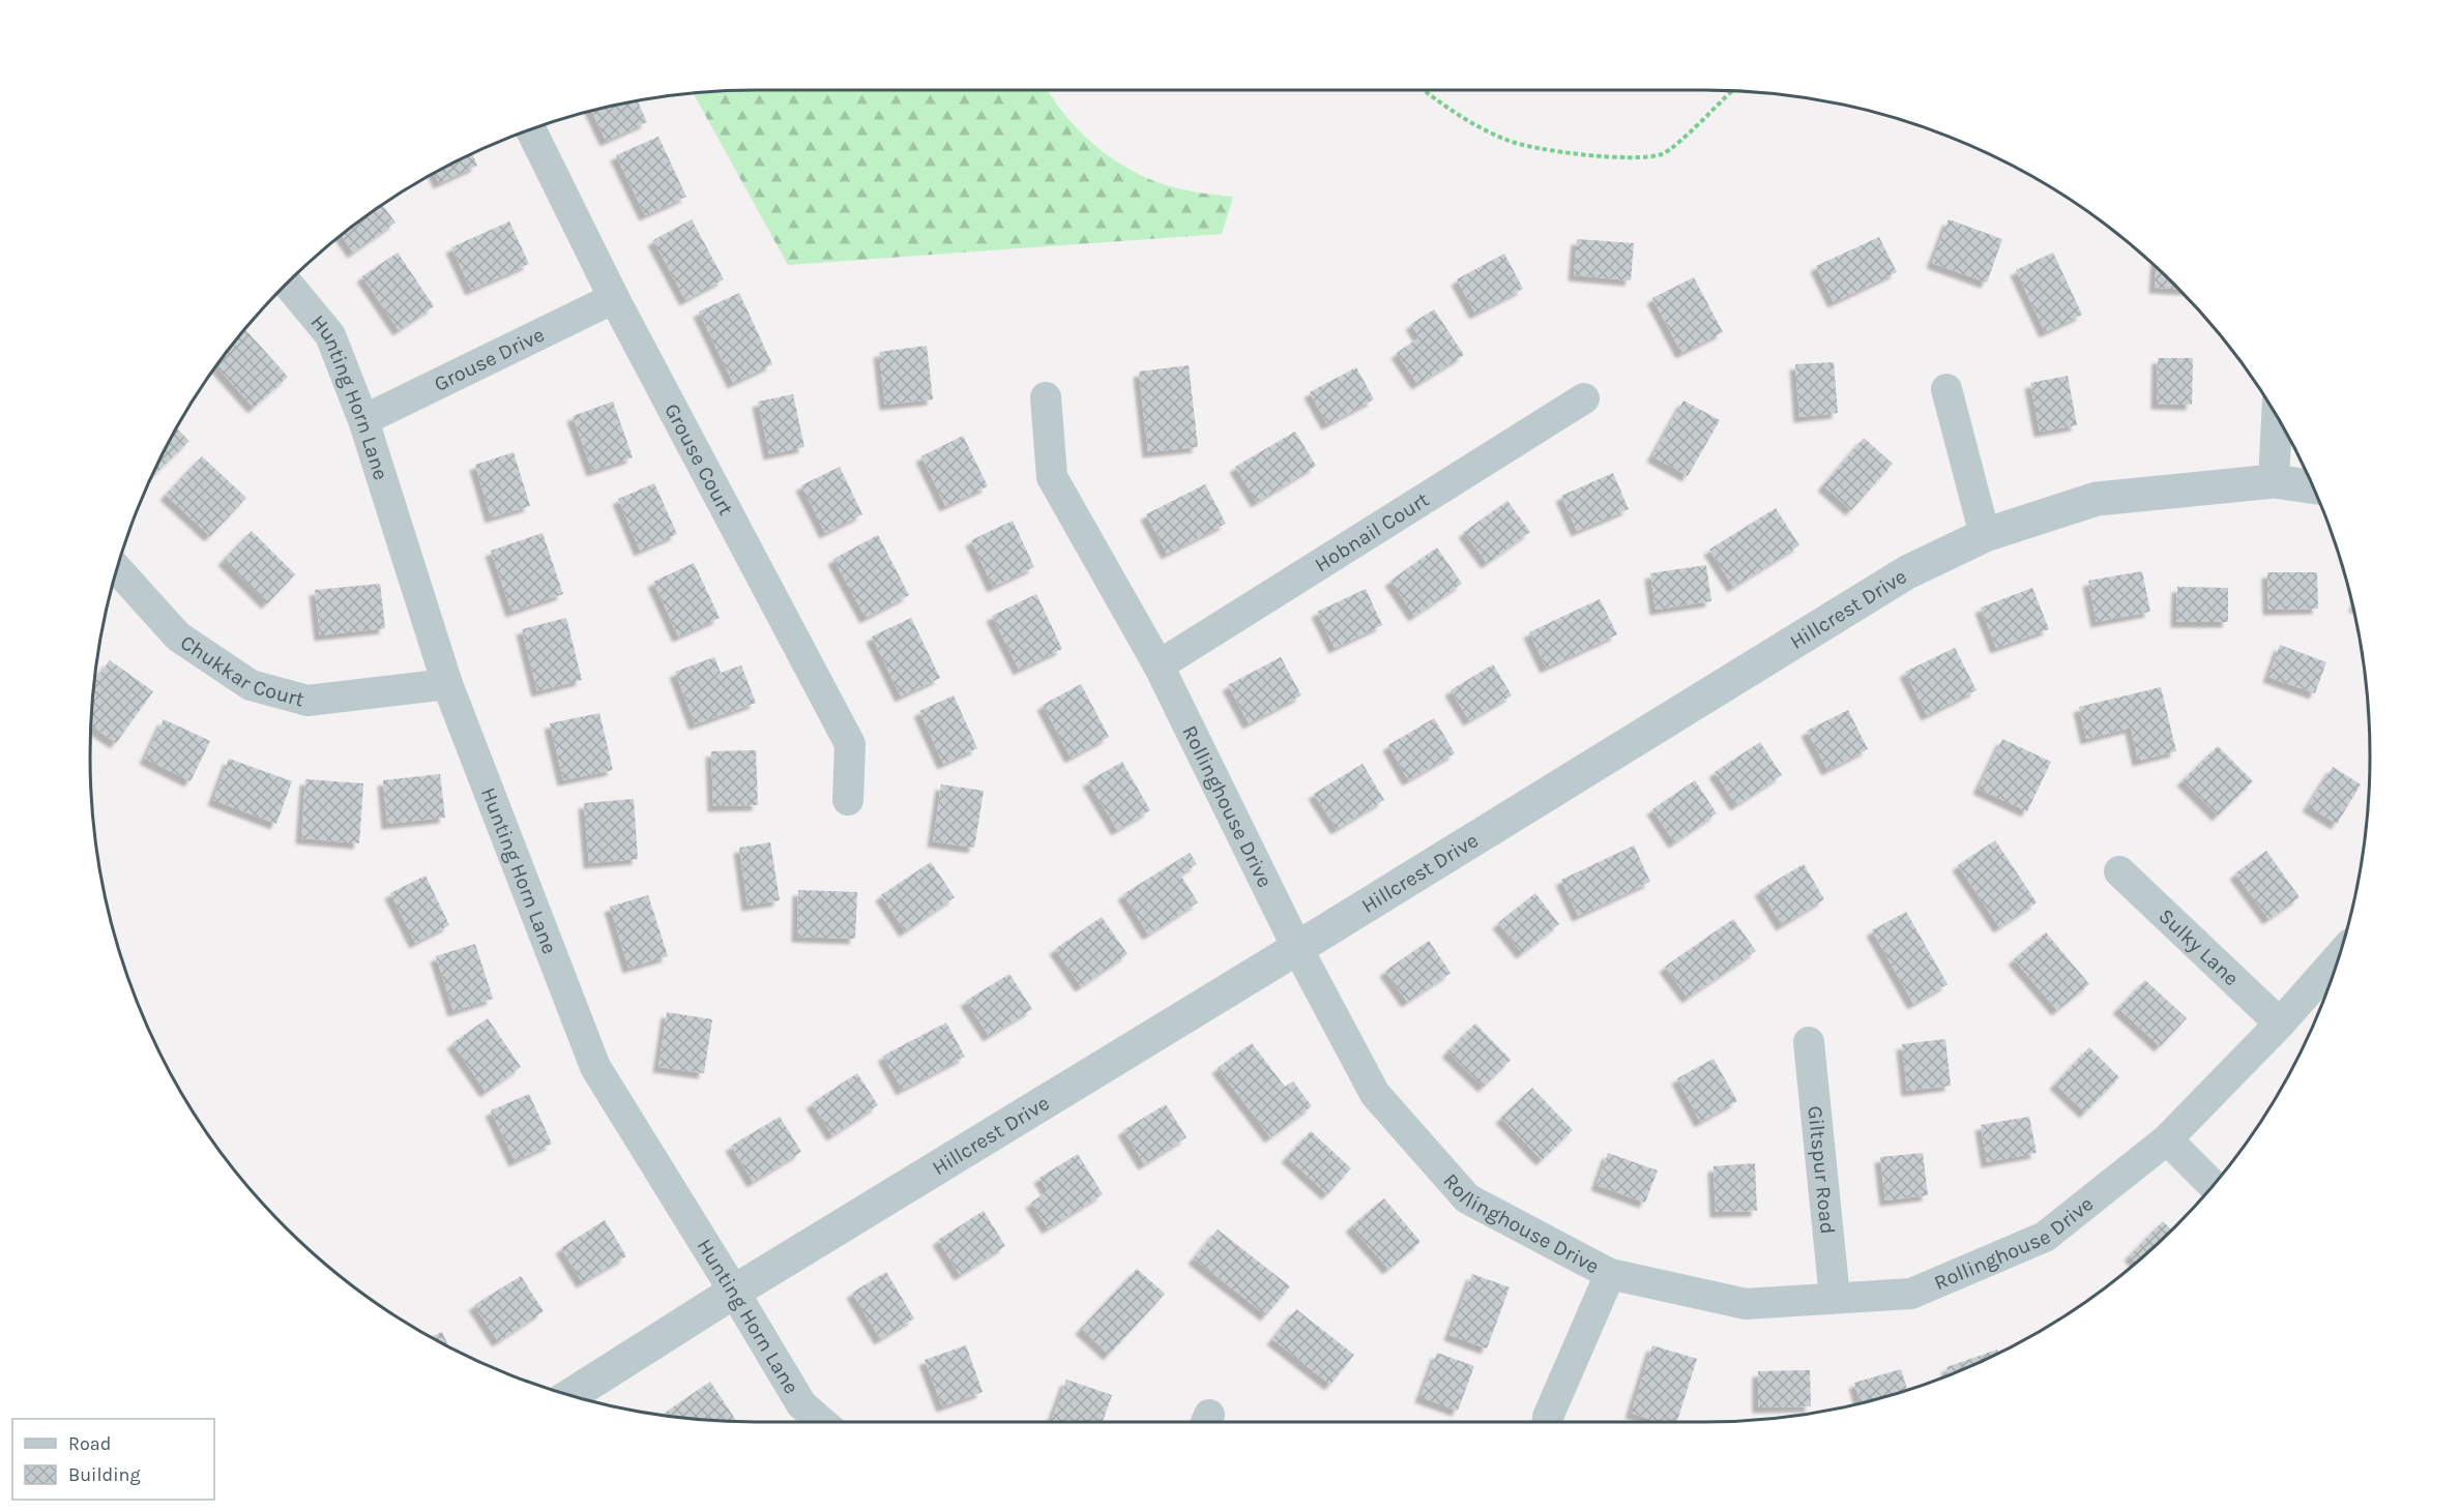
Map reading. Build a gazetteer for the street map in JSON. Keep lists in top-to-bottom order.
{
  "streets": {
    "street": [
      "Grouse Drive",
      "Hunting Horn Lane",
      "Grouse Court",
      "Hobnail Court",
      "Hillcrest Drive",
      "Chukkar Court",
      "Rollinghouse Drive",
      "Sulky Lane",
      "Giltspur Road"
    ]
  },
  "crossings": [
    ["Grouse Drive", "Hunting Horn Lane"],
    ["Grouse Drive", "Grouse Court"],
    ["Hunting Horn Lane", "Hillcrest Drive"],
    ["Hunting Horn Lane", "Chukkar Court"],
    ["Hobnail Court", "Rollinghouse Drive"],
    ["Hillcrest Drive", "Rollinghouse Drive"],
    ["Rollinghouse Drive", "Sulky Lane"],
    ["Rollinghouse Drive", "Giltspur Road"]
  ],
  "legend": ["Road", "Building"]
}
